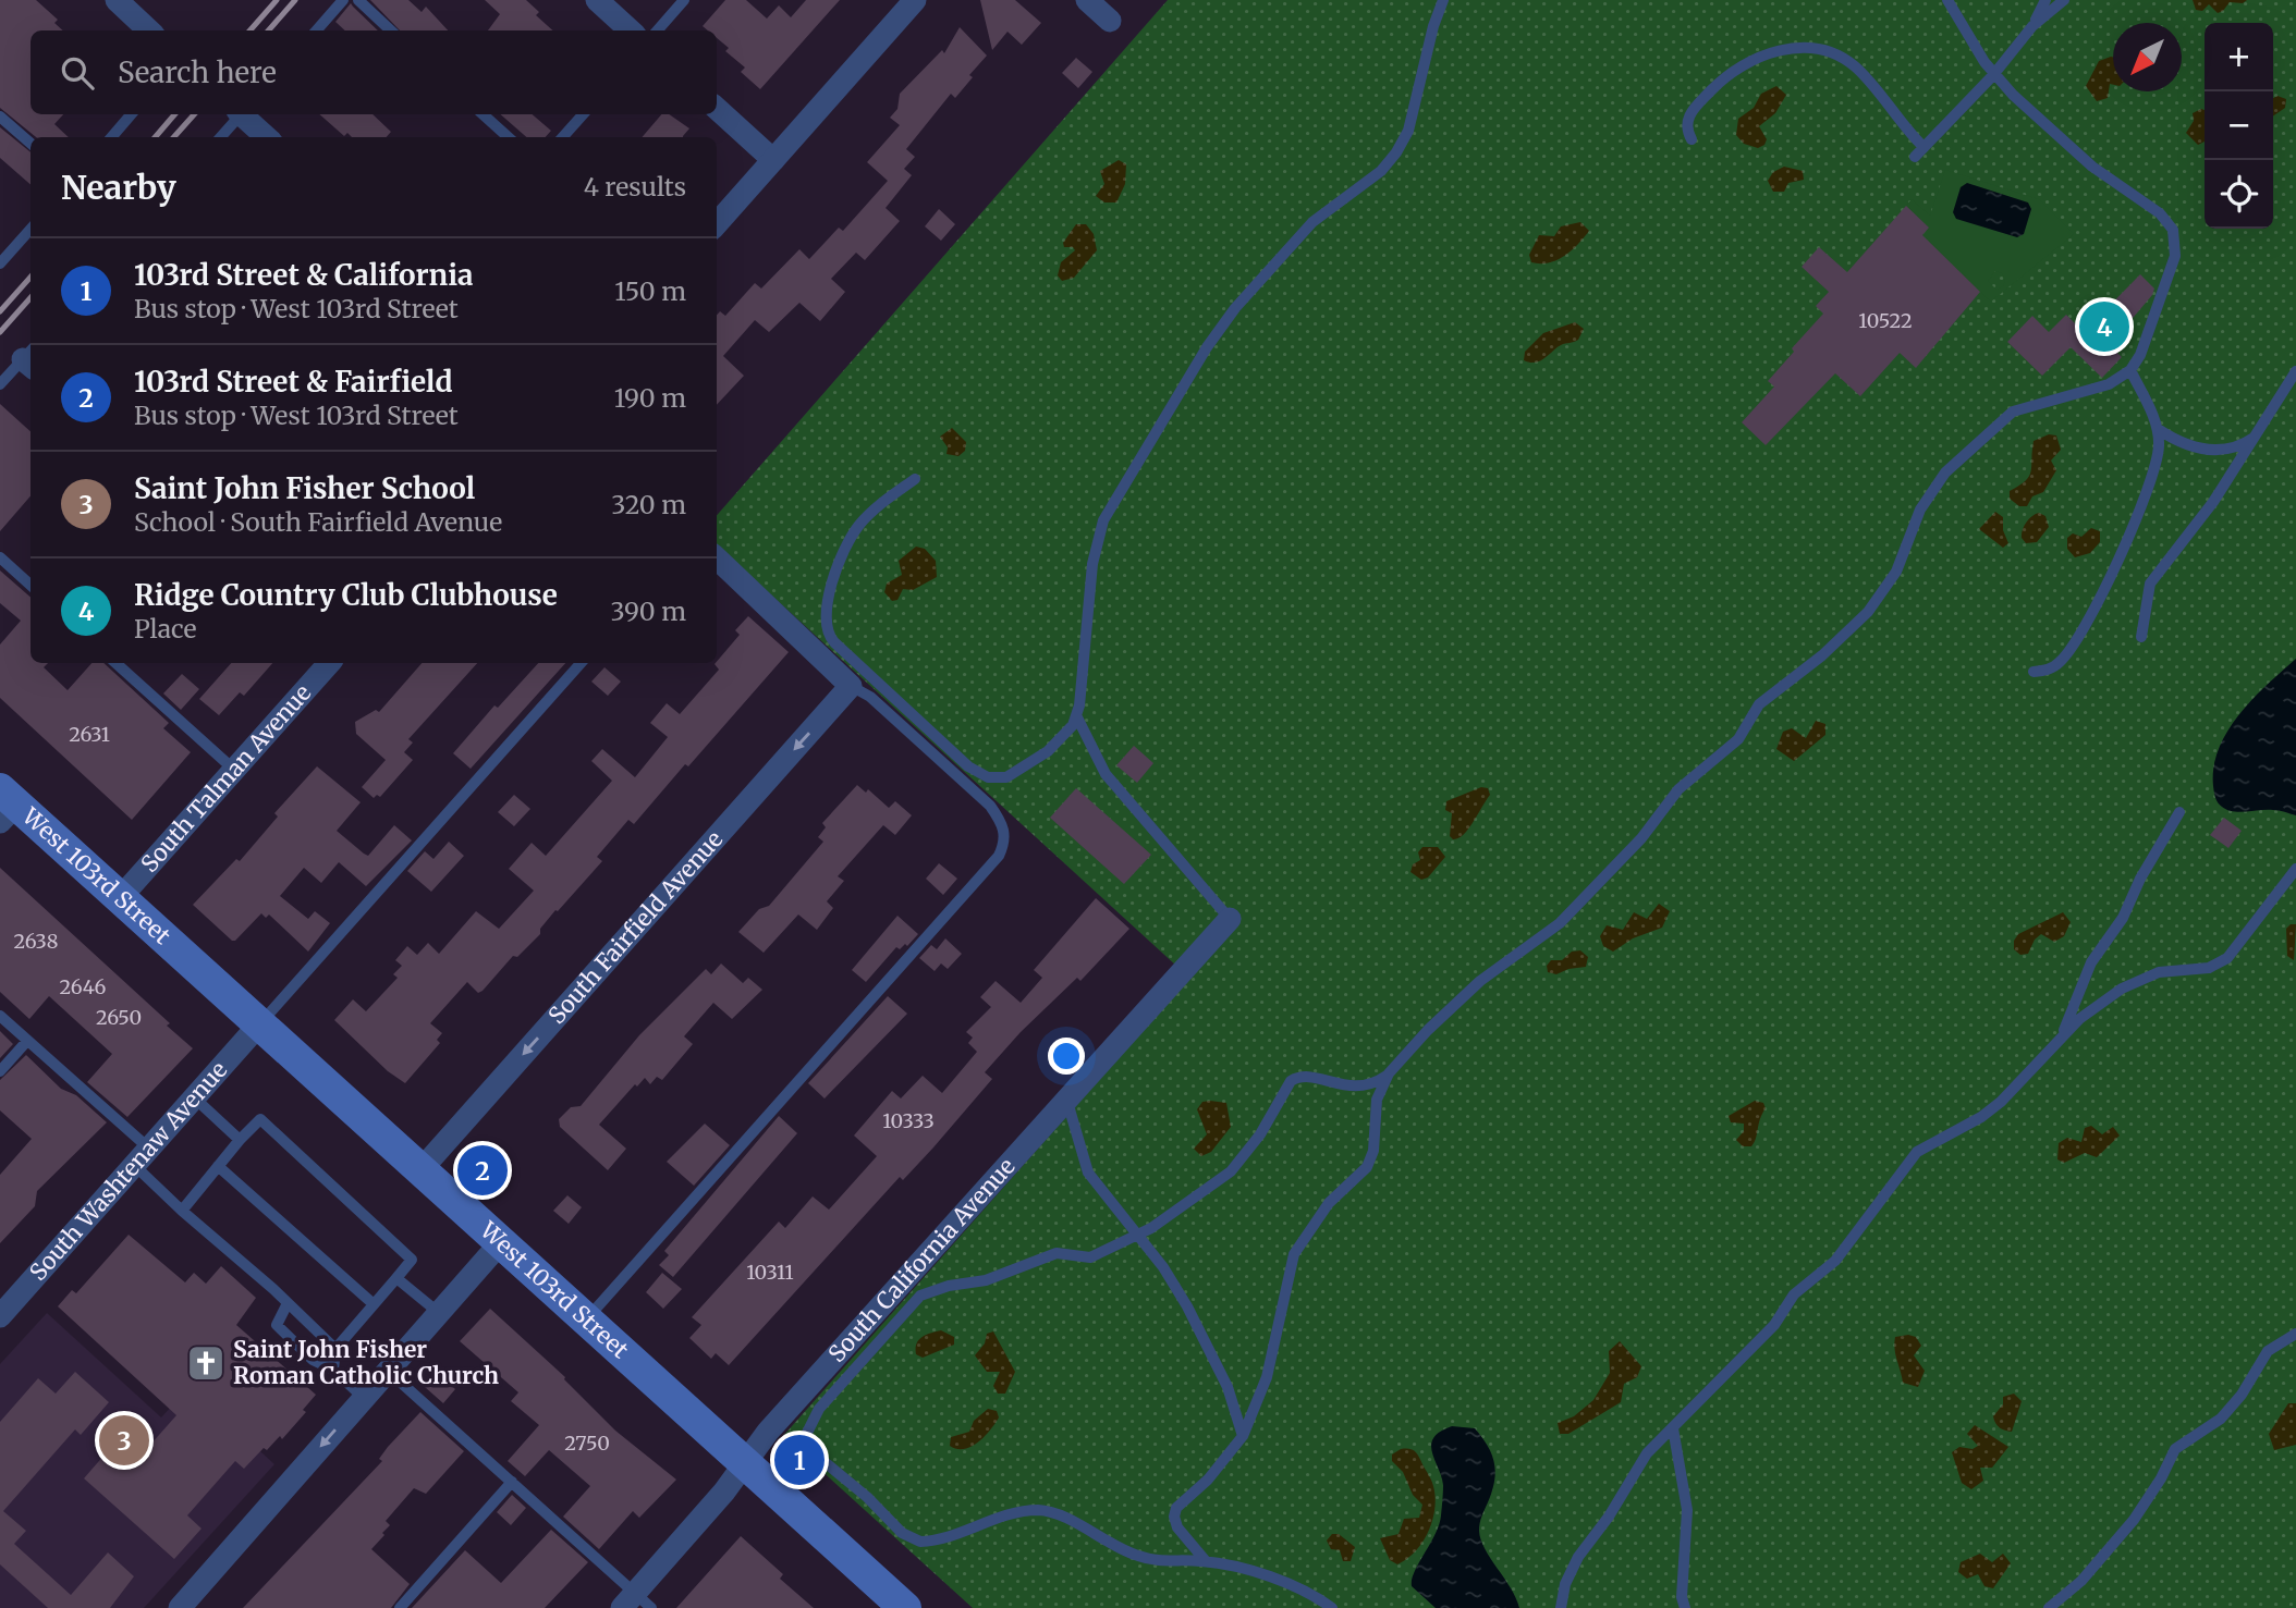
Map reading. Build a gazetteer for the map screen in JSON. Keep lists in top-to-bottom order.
{
  "streets": {
    "main road": ["West 103rd Street"],
    "street": [
      "South Talman Avenue",
      "South Fairfield Avenue",
      "South Washtenaw Avenue",
      "South California Avenue"
    ]
  },
  "crossings": [
    ["South Talman Avenue", "West 103rd Street"],
    ["West 103rd Street", "South Fairfield Avenue"],
    ["West 103rd Street", "South Washtenaw Avenue"],
    ["West 103rd Street", "South California Avenue"]
  ],
  "one_way": ["South Fairfield Avenue"],
  "places": {
    "church": ["Saint John Fisher Roman Catholic Church"]
  },
  "house_numbers": [
    "10522",
    "2631",
    "2638",
    "2646",
    "2650",
    "10333",
    "10311",
    "2750"
  ],
  "north": "bottom left",
  "page": {
    "map_buttons": ["+", "−"],
    "search": "Search here",
    "heading": ["Nearby", "4 results"],
    "list": [
      {
        "mark": "1",
        "name": "103rd Street & California",
        "note": "Bus stop · West 103rd Street",
        "value": "150 m"
      },
      {
        "mark": "2",
        "name": "103rd Street & Fairfield",
        "note": "Bus stop · West 103rd Street",
        "value": "190 m"
      },
      {
        "mark": "3",
        "name": "Saint John Fisher School",
        "note": "School · South Fairfield Avenue",
        "value": "320 m"
      },
      {
        "mark": "4",
        "name": "Ridge Country Club Clubhouse",
        "note": "Place",
        "value": "390 m"
      }
    ],
    "pins": [
      "4",
      "2",
      "3",
      "1"
    ]
  }
}
